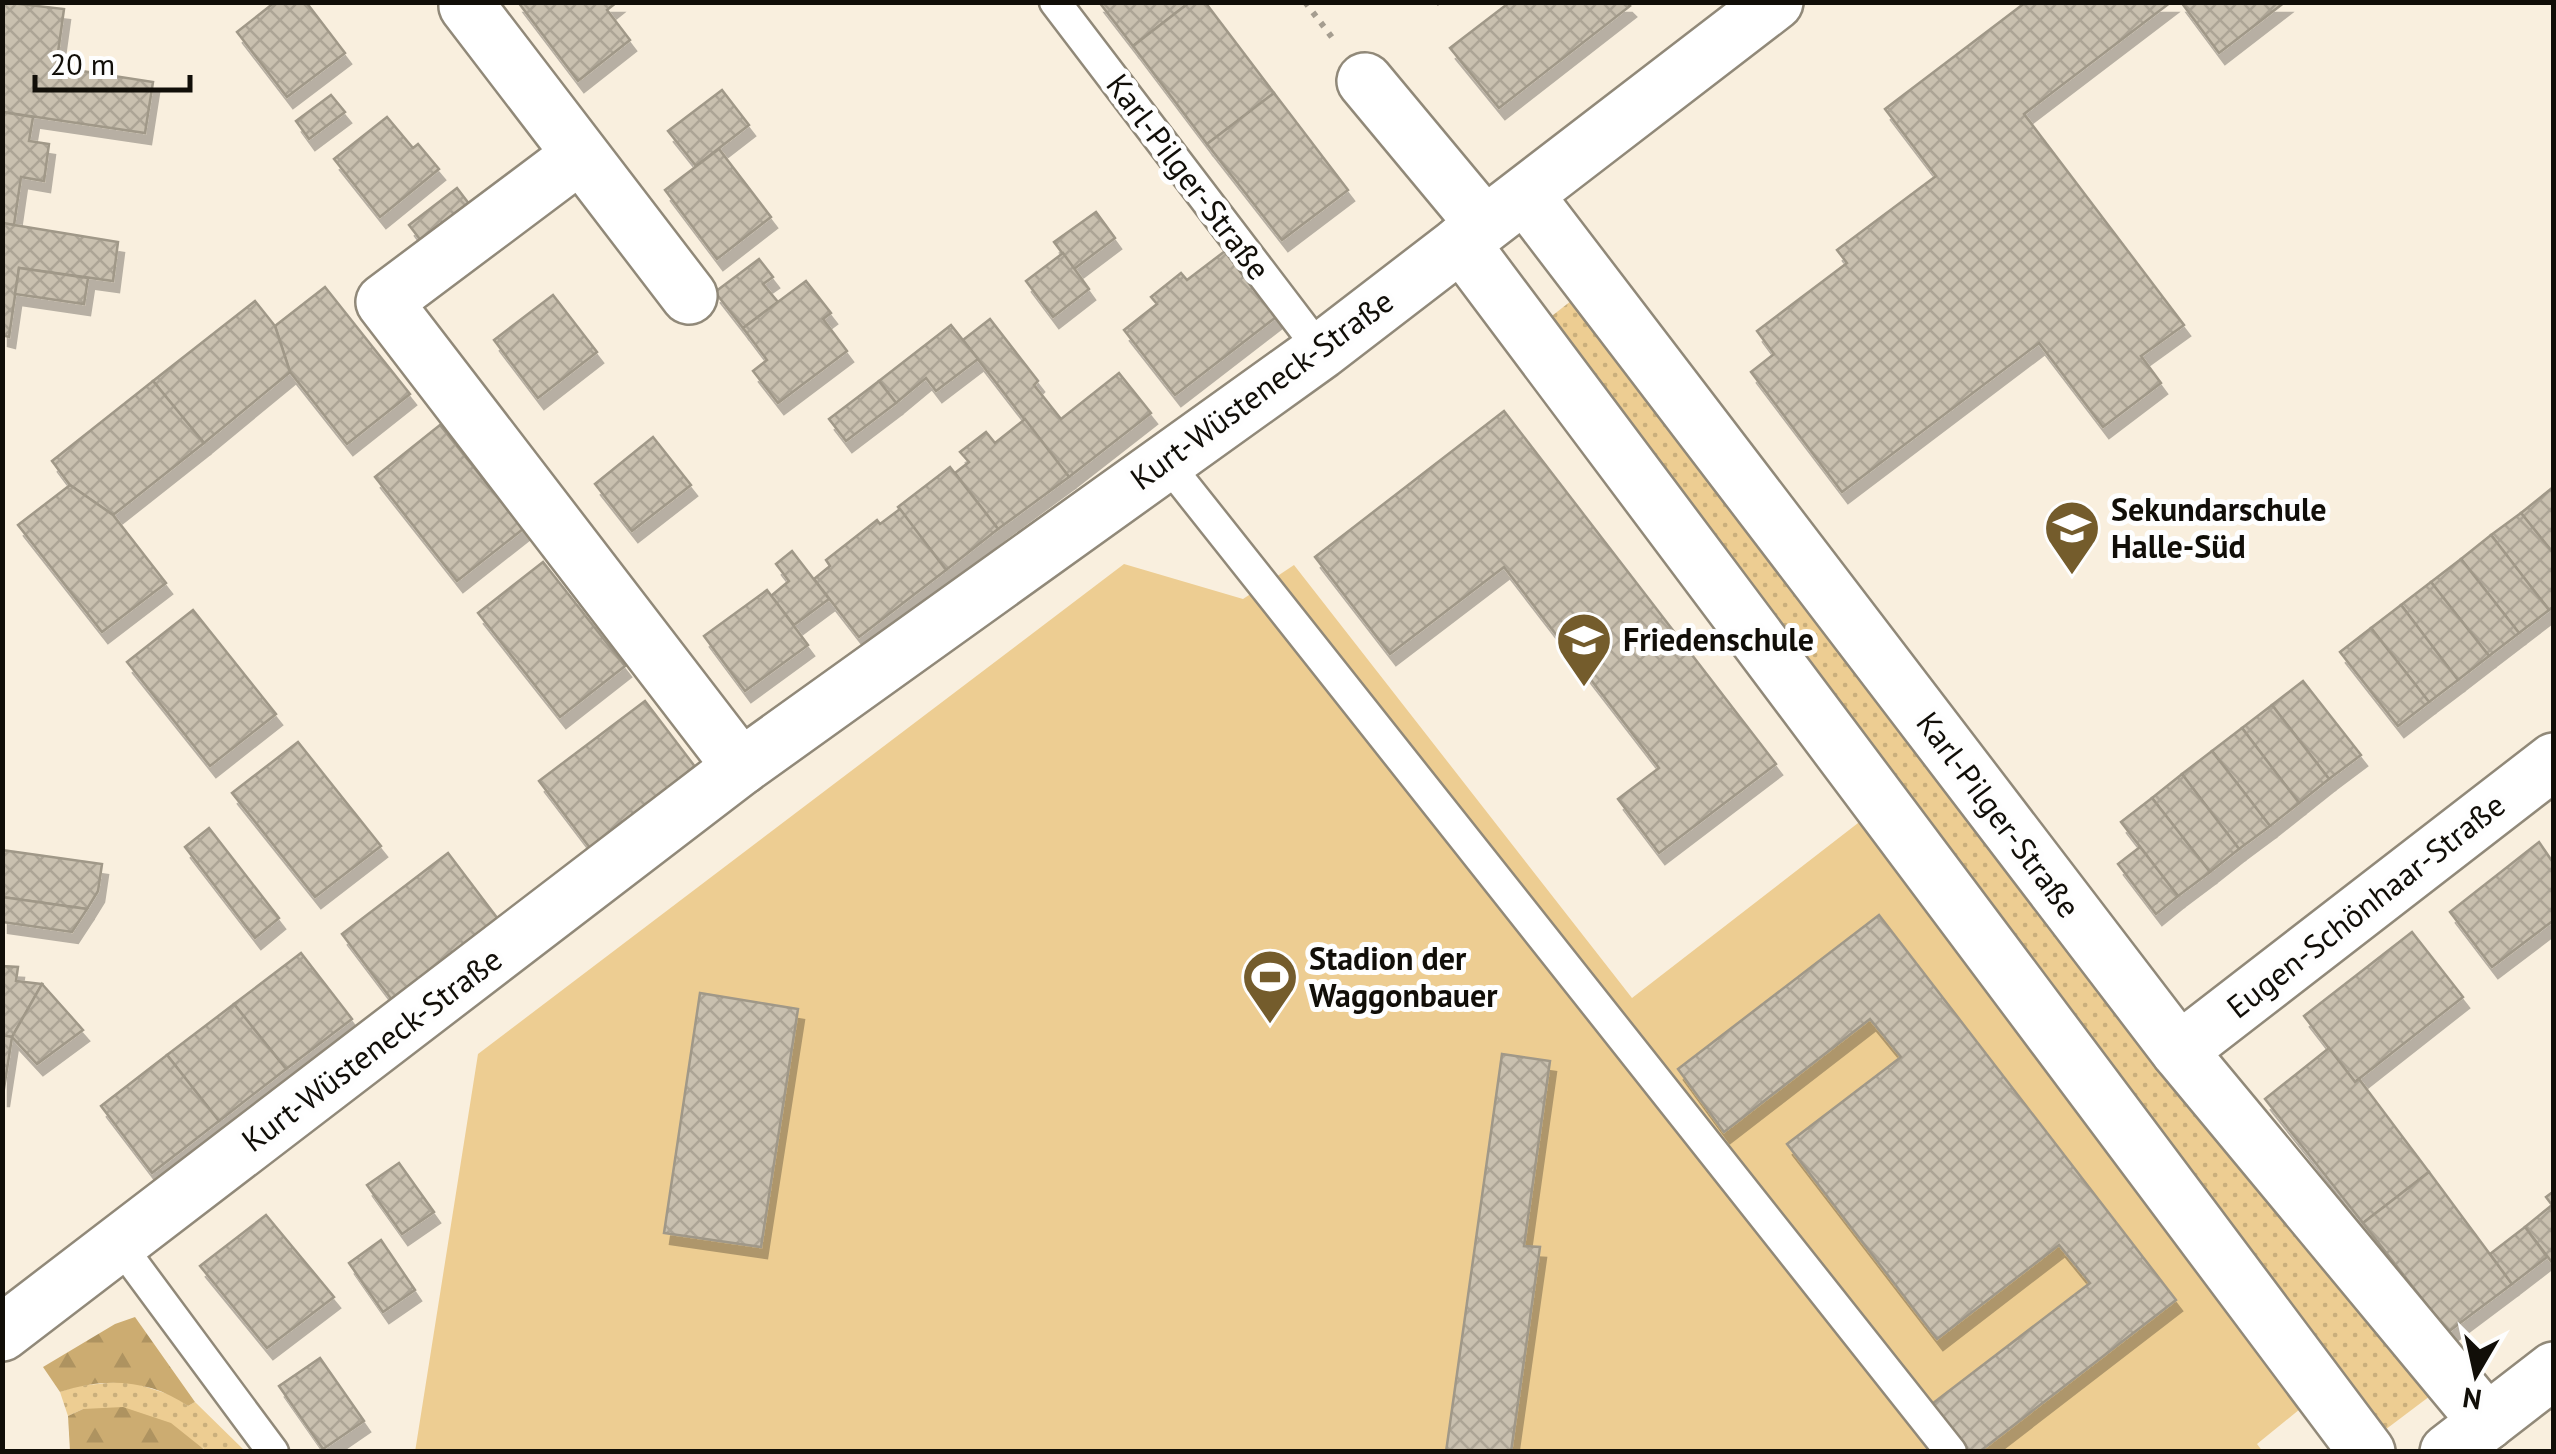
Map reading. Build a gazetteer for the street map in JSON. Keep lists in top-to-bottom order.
{
  "streets": {
    "street": ["Karl-Pilger-Straße", "Kurt-Wüsteneck-Straße", "Eugen-Schönhaar-Straße"]
  },
  "crossings": [
    ["Karl-Pilger-Straße", "Kurt-Wüsteneck-Straße"],
    ["Karl-Pilger-Straße", "Eugen-Schönhaar-Straße"]
  ],
  "places": {
    "school or university": ["Sekundarschule Halle-Süd", "Friedenschule"],
    "sports": ["Stadion der Waggonbauer"]
  },
  "scale_bar": "20 m",
  "north": "bottom"
}
